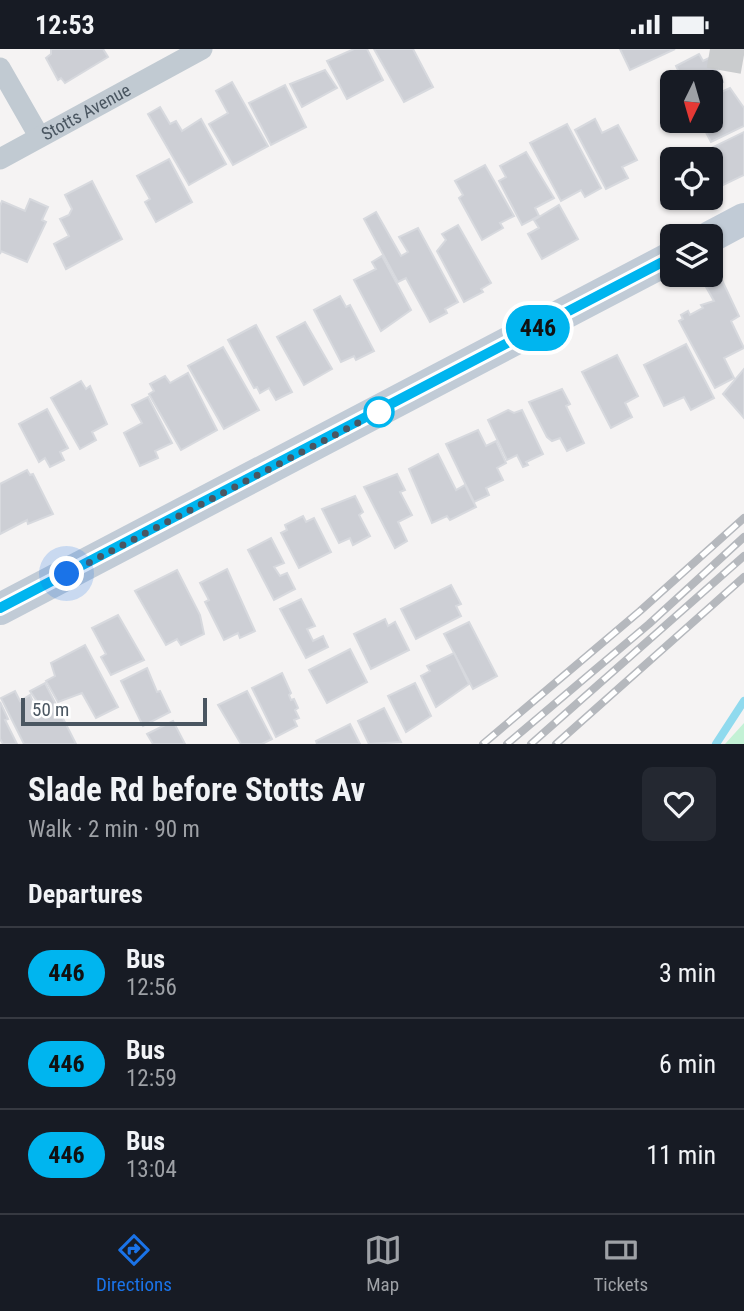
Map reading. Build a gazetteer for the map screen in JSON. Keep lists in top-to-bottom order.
{
  "streets": {
    "street": ["Stotts Avenue"]
  },
  "lines": ["bus line 446"],
  "scale_bar": "50 m",
  "north": "bottom",
  "page": {
    "status": "12:53",
    "on_map": "446",
    "scale": "50 m",
    "heading": [
      ["Slade Rd before Stotts Av", "Walk · 2 min · 90 m"],
      "Departures"
    ],
    "list": [
      {
        "mark": "446",
        "name": "Bus",
        "note": "12:56",
        "value": "3 min"
      },
      {
        "mark": "446",
        "name": "Bus",
        "note": "12:59",
        "value": "6 min"
      },
      {
        "mark": "446",
        "name": "Bus",
        "note": "13:04",
        "value": "11 min"
      }
    ],
    "tabs": ["Directions", "Map", "Tickets"]
  }
}
